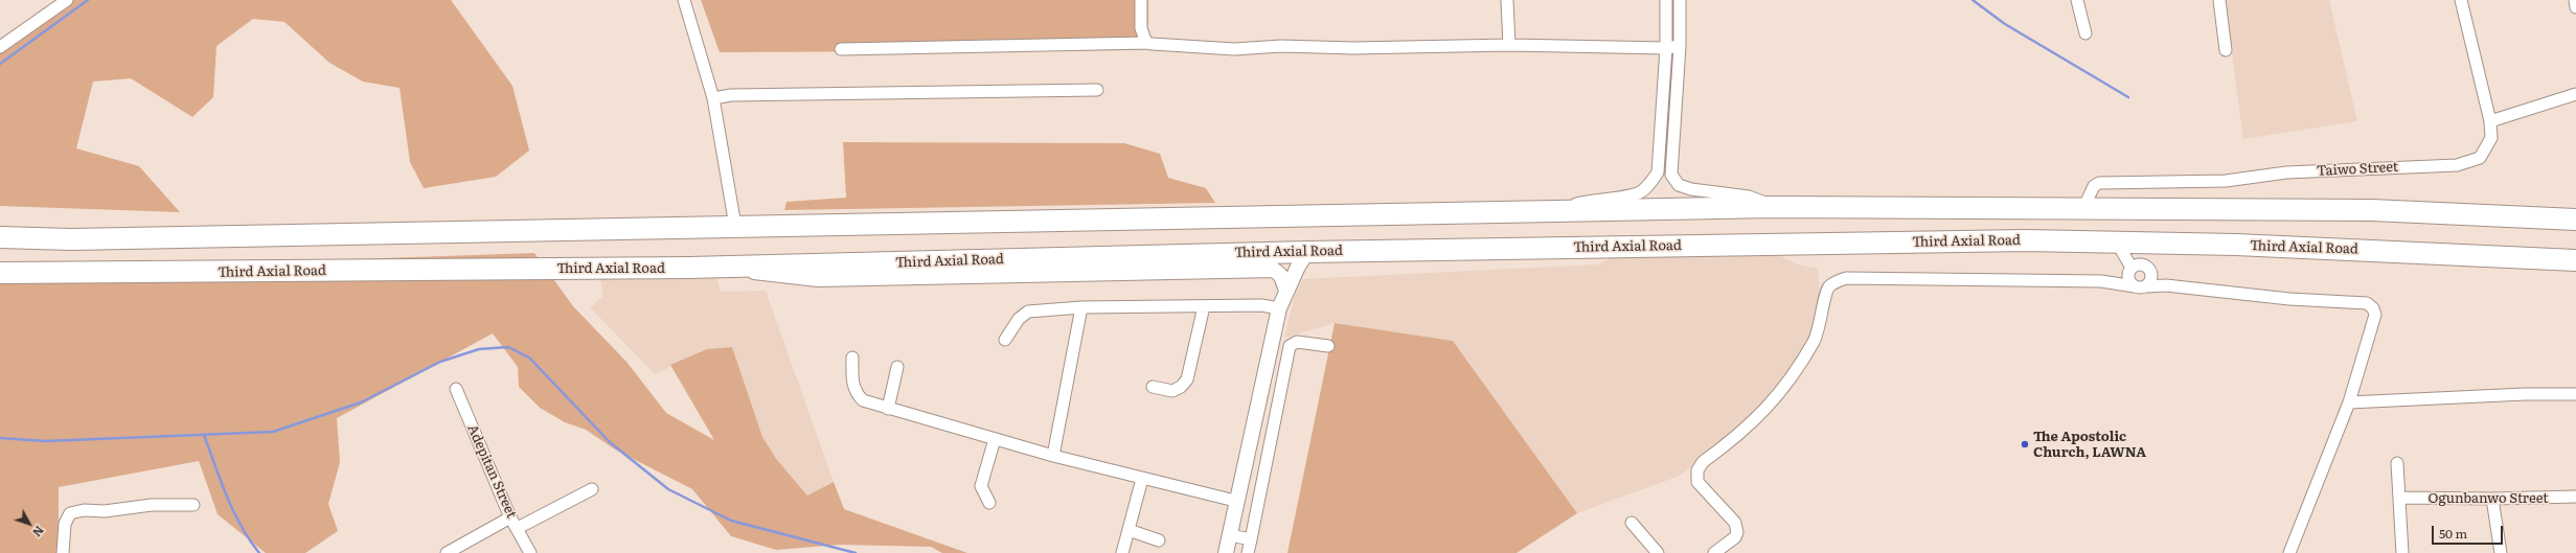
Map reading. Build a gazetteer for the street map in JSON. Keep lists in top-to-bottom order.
{
  "streets": {
    "highway": ["Third Axial Road"],
    "street": ["Taiwo Street", "Adepitan Street", "Ogunbanwo Street"]
  },
  "places": ["The Apostolic Church, LAWNA"],
  "scale_bar": "50 m",
  "north": "bottom right"
}
